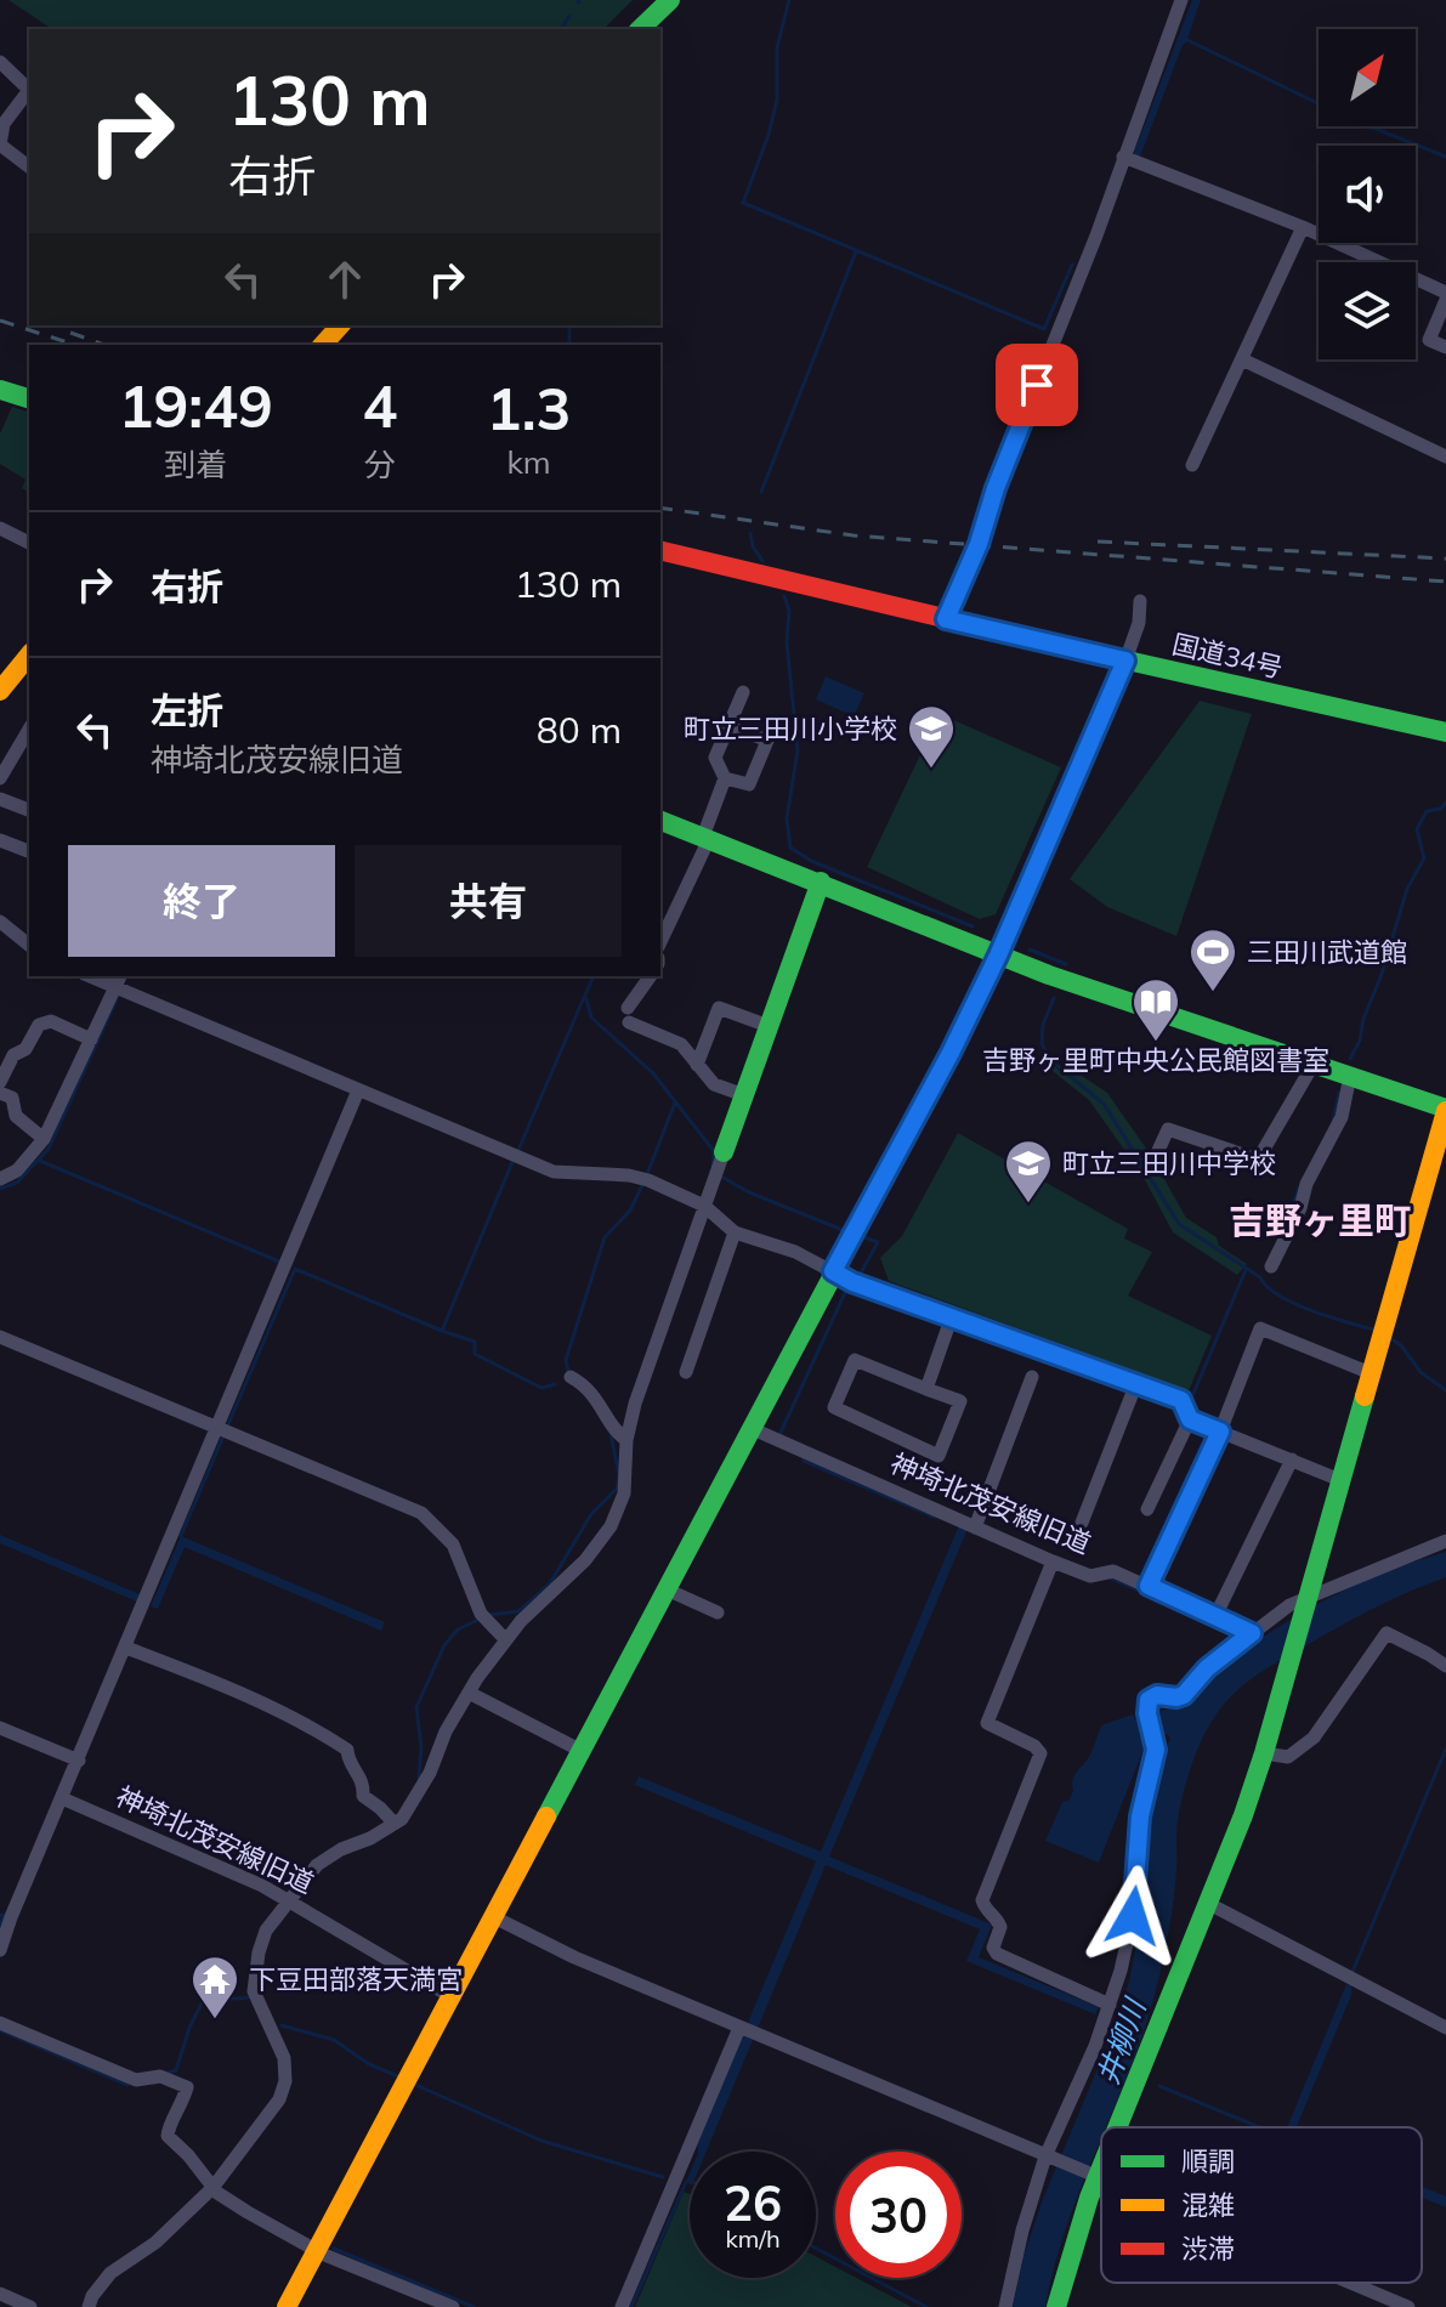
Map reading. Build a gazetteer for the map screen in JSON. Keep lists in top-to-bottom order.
{
  "streets": {
    "main road": ["国道34号"],
    "street": ["神埼北茂安線旧道"]
  },
  "districts": ["吉野ヶ里町"],
  "water": ["井柳川"],
  "places": {
    "school or university": ["町立三田川小学校", "町立三田川中学校"],
    "sports": ["三田川武道館"],
    "library": ["吉野ヶ里町中央公民館図書室"],
    "temple": ["下豆田部落天満宮"]
  },
  "legend": ["順調", "混雑", "渋滞"],
  "north": "top right",
  "page": {
    "turn": ["130 m", "右折"],
    "eta": [
      "19:49",
      "到着",
      "4",
      "分",
      "1.3",
      "km"
    ],
    "list": [
      {
        "name": "右折",
        "value": "130 m"
      },
      {
        "name": "左折",
        "note": "神埼北茂安線旧道",
        "value": "80 m"
      }
    ],
    "buttons": ["終了", "共有"],
    "speed": "26 km/h",
    "limit": "30"
  }
}
